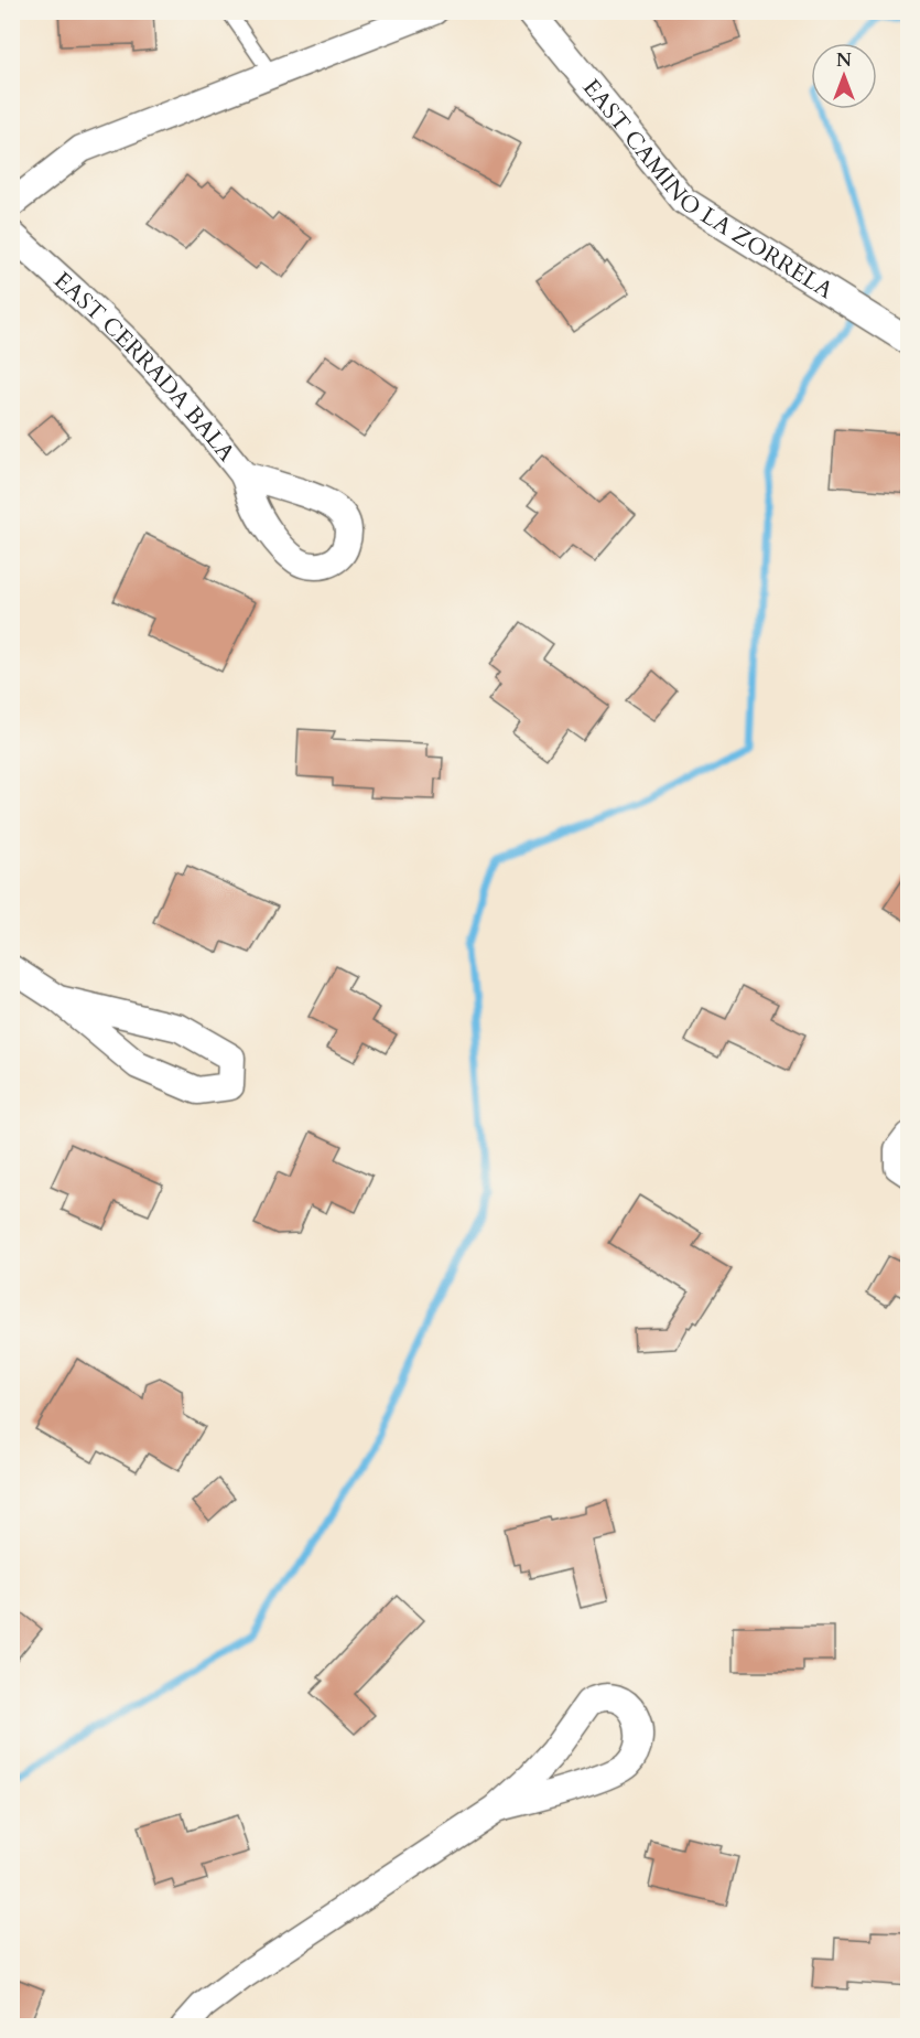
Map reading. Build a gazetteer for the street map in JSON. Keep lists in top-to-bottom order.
{
  "streets": {
    "street": ["EAST CAMINO LA ZORRELA", "EAST CERRADA BALA"]
  },
  "north": "top"
}
